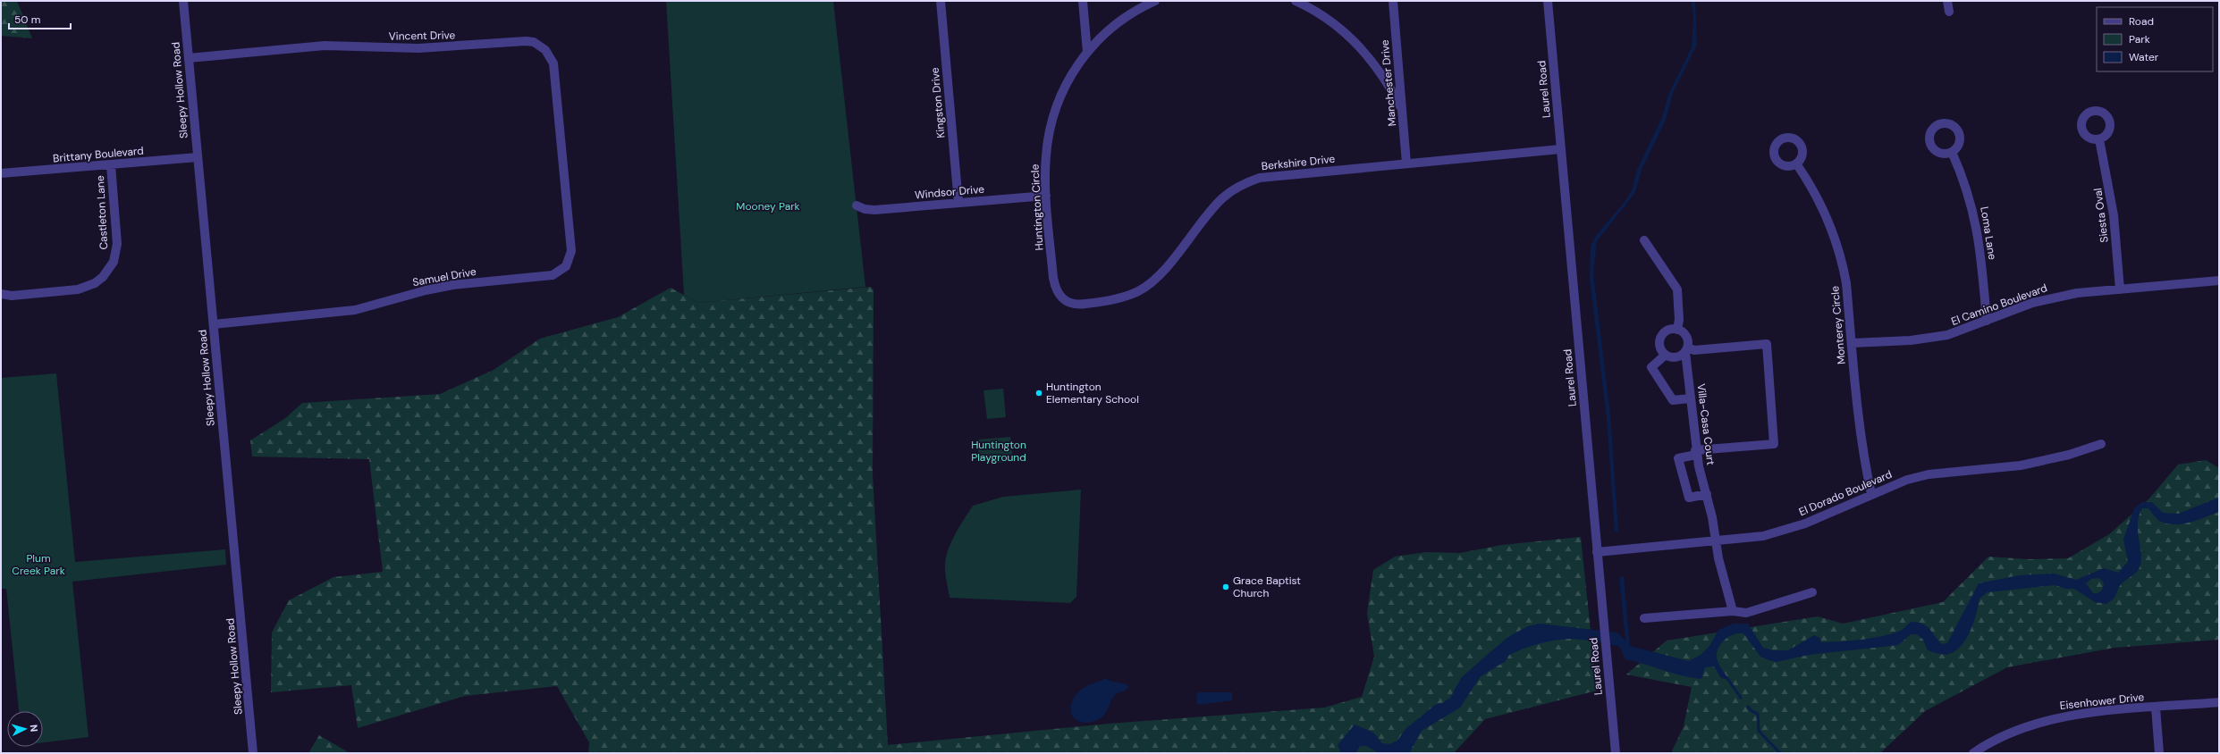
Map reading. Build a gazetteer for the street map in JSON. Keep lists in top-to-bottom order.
{
  "streets": {
    "street": [
      "Vincent Drive",
      "Manchester Drive",
      "Laurel Road",
      "Sleepy Hollow Road",
      "Kingston Drive",
      "Brittany Boulevard",
      "Berkshire Drive",
      "Windsor Drive",
      "Huntington Circle",
      "Castleton Lane",
      "Siesta Oval",
      "Loma Lane",
      "Samuel Drive",
      "El Camino Boulevard",
      "Monterey Circle",
      "Villa-Casa Court",
      "El Dorado Boulevard",
      "Eisenhower Drive"
    ]
  },
  "crossings": [
    ["Vincent Drive", "Sleepy Hollow Road"],
    ["Vincent Drive", "Samuel Drive"],
    ["Manchester Drive", "Berkshire Drive"],
    ["Laurel Road", "Berkshire Drive"],
    ["Laurel Road", "El Dorado Boulevard"],
    ["Sleepy Hollow Road", "Brittany Boulevard"],
    ["Sleepy Hollow Road", "Samuel Drive"],
    ["Kingston Drive", "Windsor Drive"],
    ["Brittany Boulevard", "Castleton Lane"],
    ["Berkshire Drive", "Huntington Circle"],
    ["Windsor Drive", "Huntington Circle"],
    ["Siesta Oval", "El Camino Boulevard"],
    ["Loma Lane", "El Camino Boulevard"],
    ["El Camino Boulevard", "Monterey Circle"],
    ["Monterey Circle", "El Dorado Boulevard"],
    ["Villa-Casa Court", "El Dorado Boulevard"]
  ],
  "parks": ["Mooney Park", "Huntington Playground", "Plum Creek Park"],
  "places": ["Huntington Elementary School", "Grace Baptist Church"],
  "legend": ["Road", "Park", "Water"],
  "scale_bar": "50 m",
  "north": "right"
}
